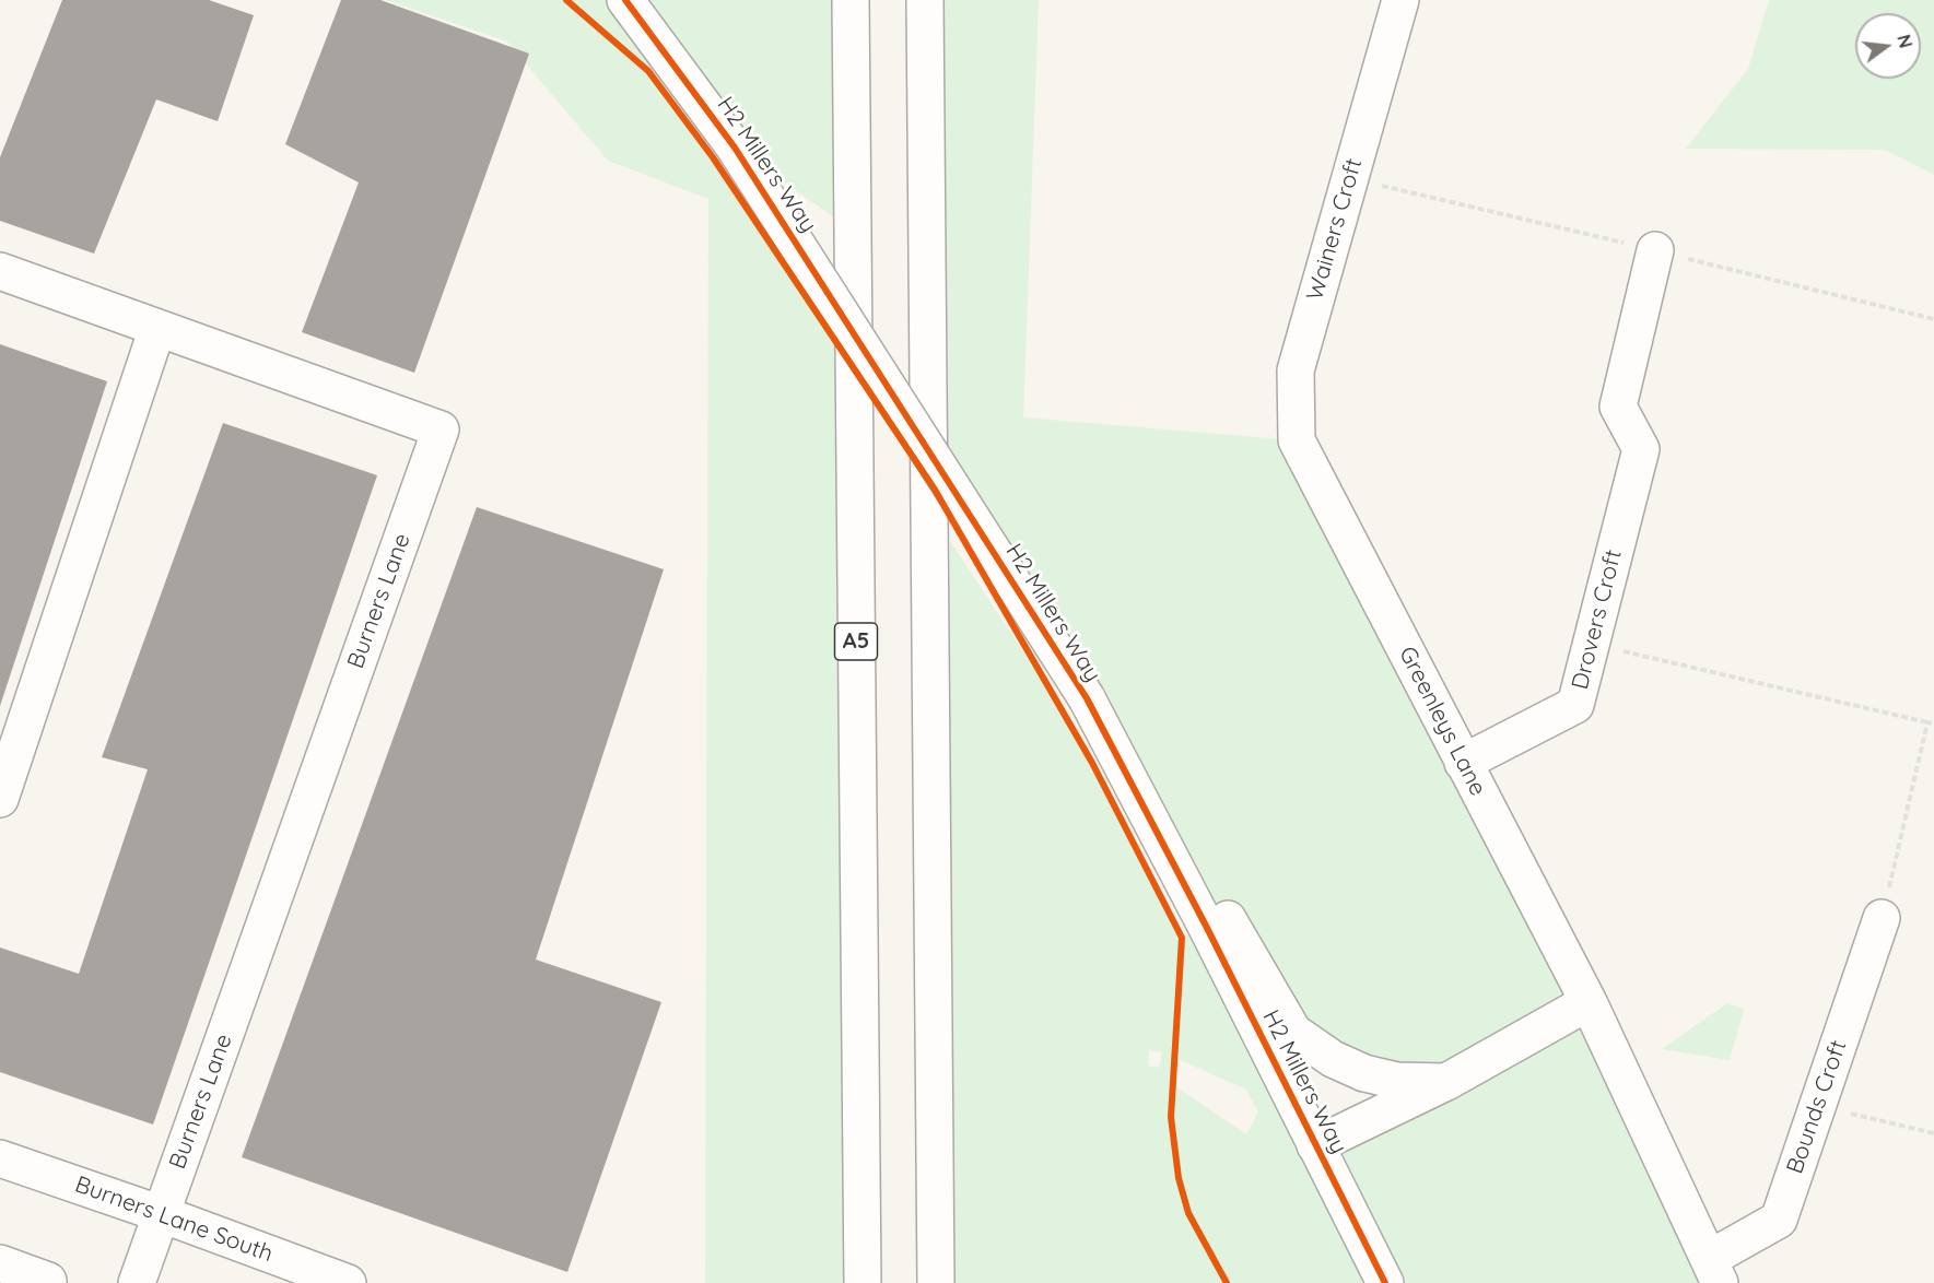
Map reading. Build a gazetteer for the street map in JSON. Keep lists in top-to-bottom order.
{
  "streets": {
    "main road": [
      "H2 Millers Way",
      "Wainers Croft",
      "Burners Lane",
      "Drovers Croft",
      "A5",
      "Greenleys Lane",
      "Bounds Croft",
      "Burners Lane South"
    ]
  },
  "crossings": [
    ["Wainers Croft", "Greenleys Lane"],
    ["Burners Lane", "Burners Lane South"],
    ["Drovers Croft", "Greenleys Lane"],
    ["Greenleys Lane", "Bounds Croft"]
  ],
  "north": "right"
}
